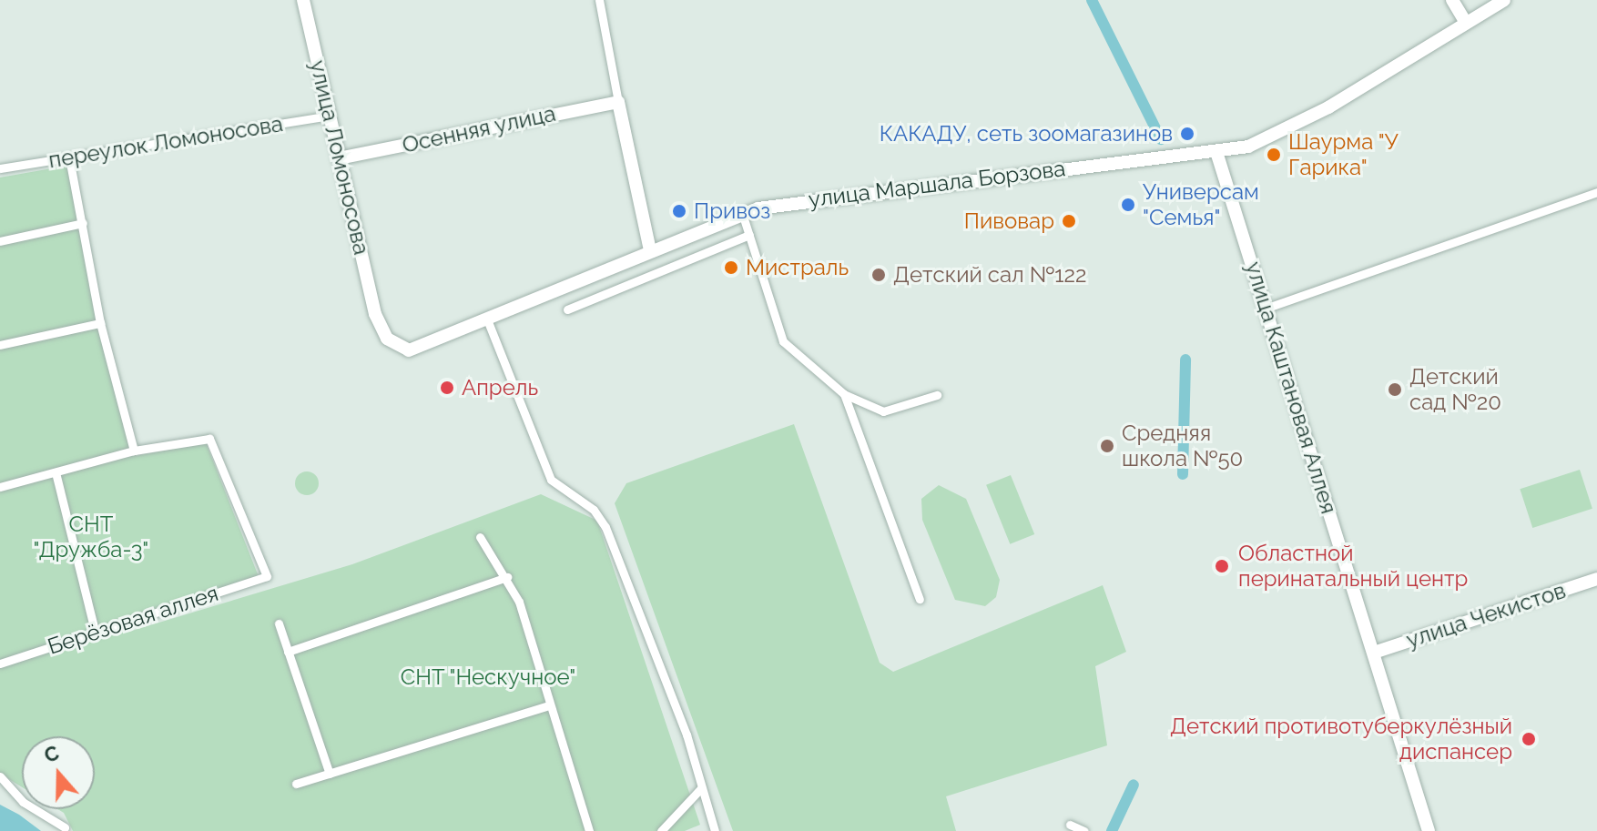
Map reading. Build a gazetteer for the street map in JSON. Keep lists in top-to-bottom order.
{
  "streets": {
    "main road": [
      "Осенняя улица",
      "улица Ломоносова",
      "улица Маршала Борзова",
      "улица Каштановая Аллея",
      "улица Чекистов"
    ],
    "street": ["переулок Ломоносова", "Берёзовая аллея"]
  },
  "crossings": [
    ["Осенняя улица", "улица Ломоносова"],
    ["переулок Ломоносова", "улица Ломоносова"],
    ["улица Ломоносова", "улица Маршала Борзова"],
    ["улица Маршала Борзова", "улица Каштановая Аллея"],
    ["улица Каштановая Аллея", "улица Чекистов"]
  ],
  "parks": ["СНТ \"Дружба-3\"", "СНТ \"Нескучное\""],
  "places": [
    "КАКАДУ, сеть зоомагазинов",
    "Шаурма \"У Гарика\"",
    "Универсам \"Семья\"",
    "Привоз",
    "Пивовар",
    "Мистраль",
    "Детский сал №122",
    "Апрель",
    "Детский сад №20",
    "Средняя школа №50",
    "Областной перинатальный центр",
    "Детский противотуберкулёзный диспансер"
  ],
  "north": "top"
}
